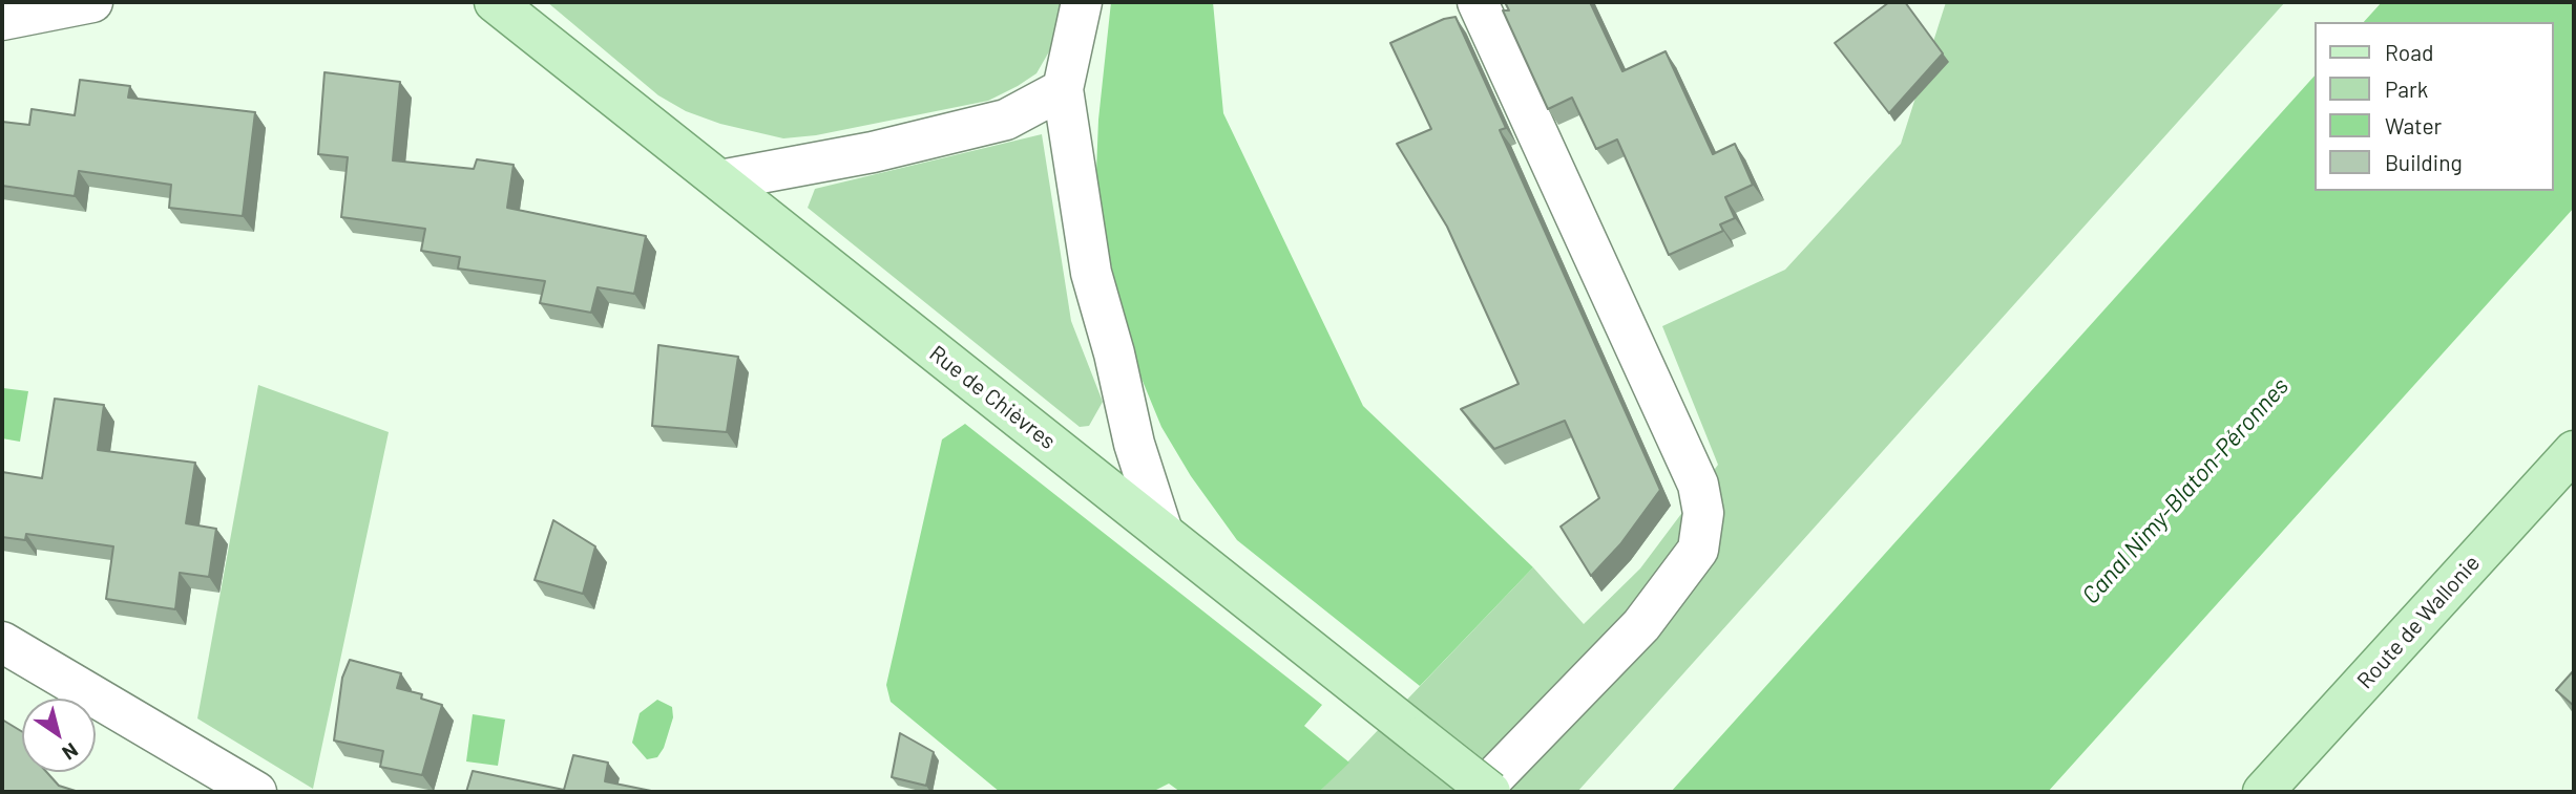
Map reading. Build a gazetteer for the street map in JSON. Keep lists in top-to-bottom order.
{
  "streets": {
    "main road": ["Rue de Chièvres", "Route de Wallonie"]
  },
  "water": ["Canal Nimy-Blaton-Péronnes"],
  "legend": [
    "Road",
    "Park",
    "Water",
    "Building"
  ],
  "north": "bottom right"
}
